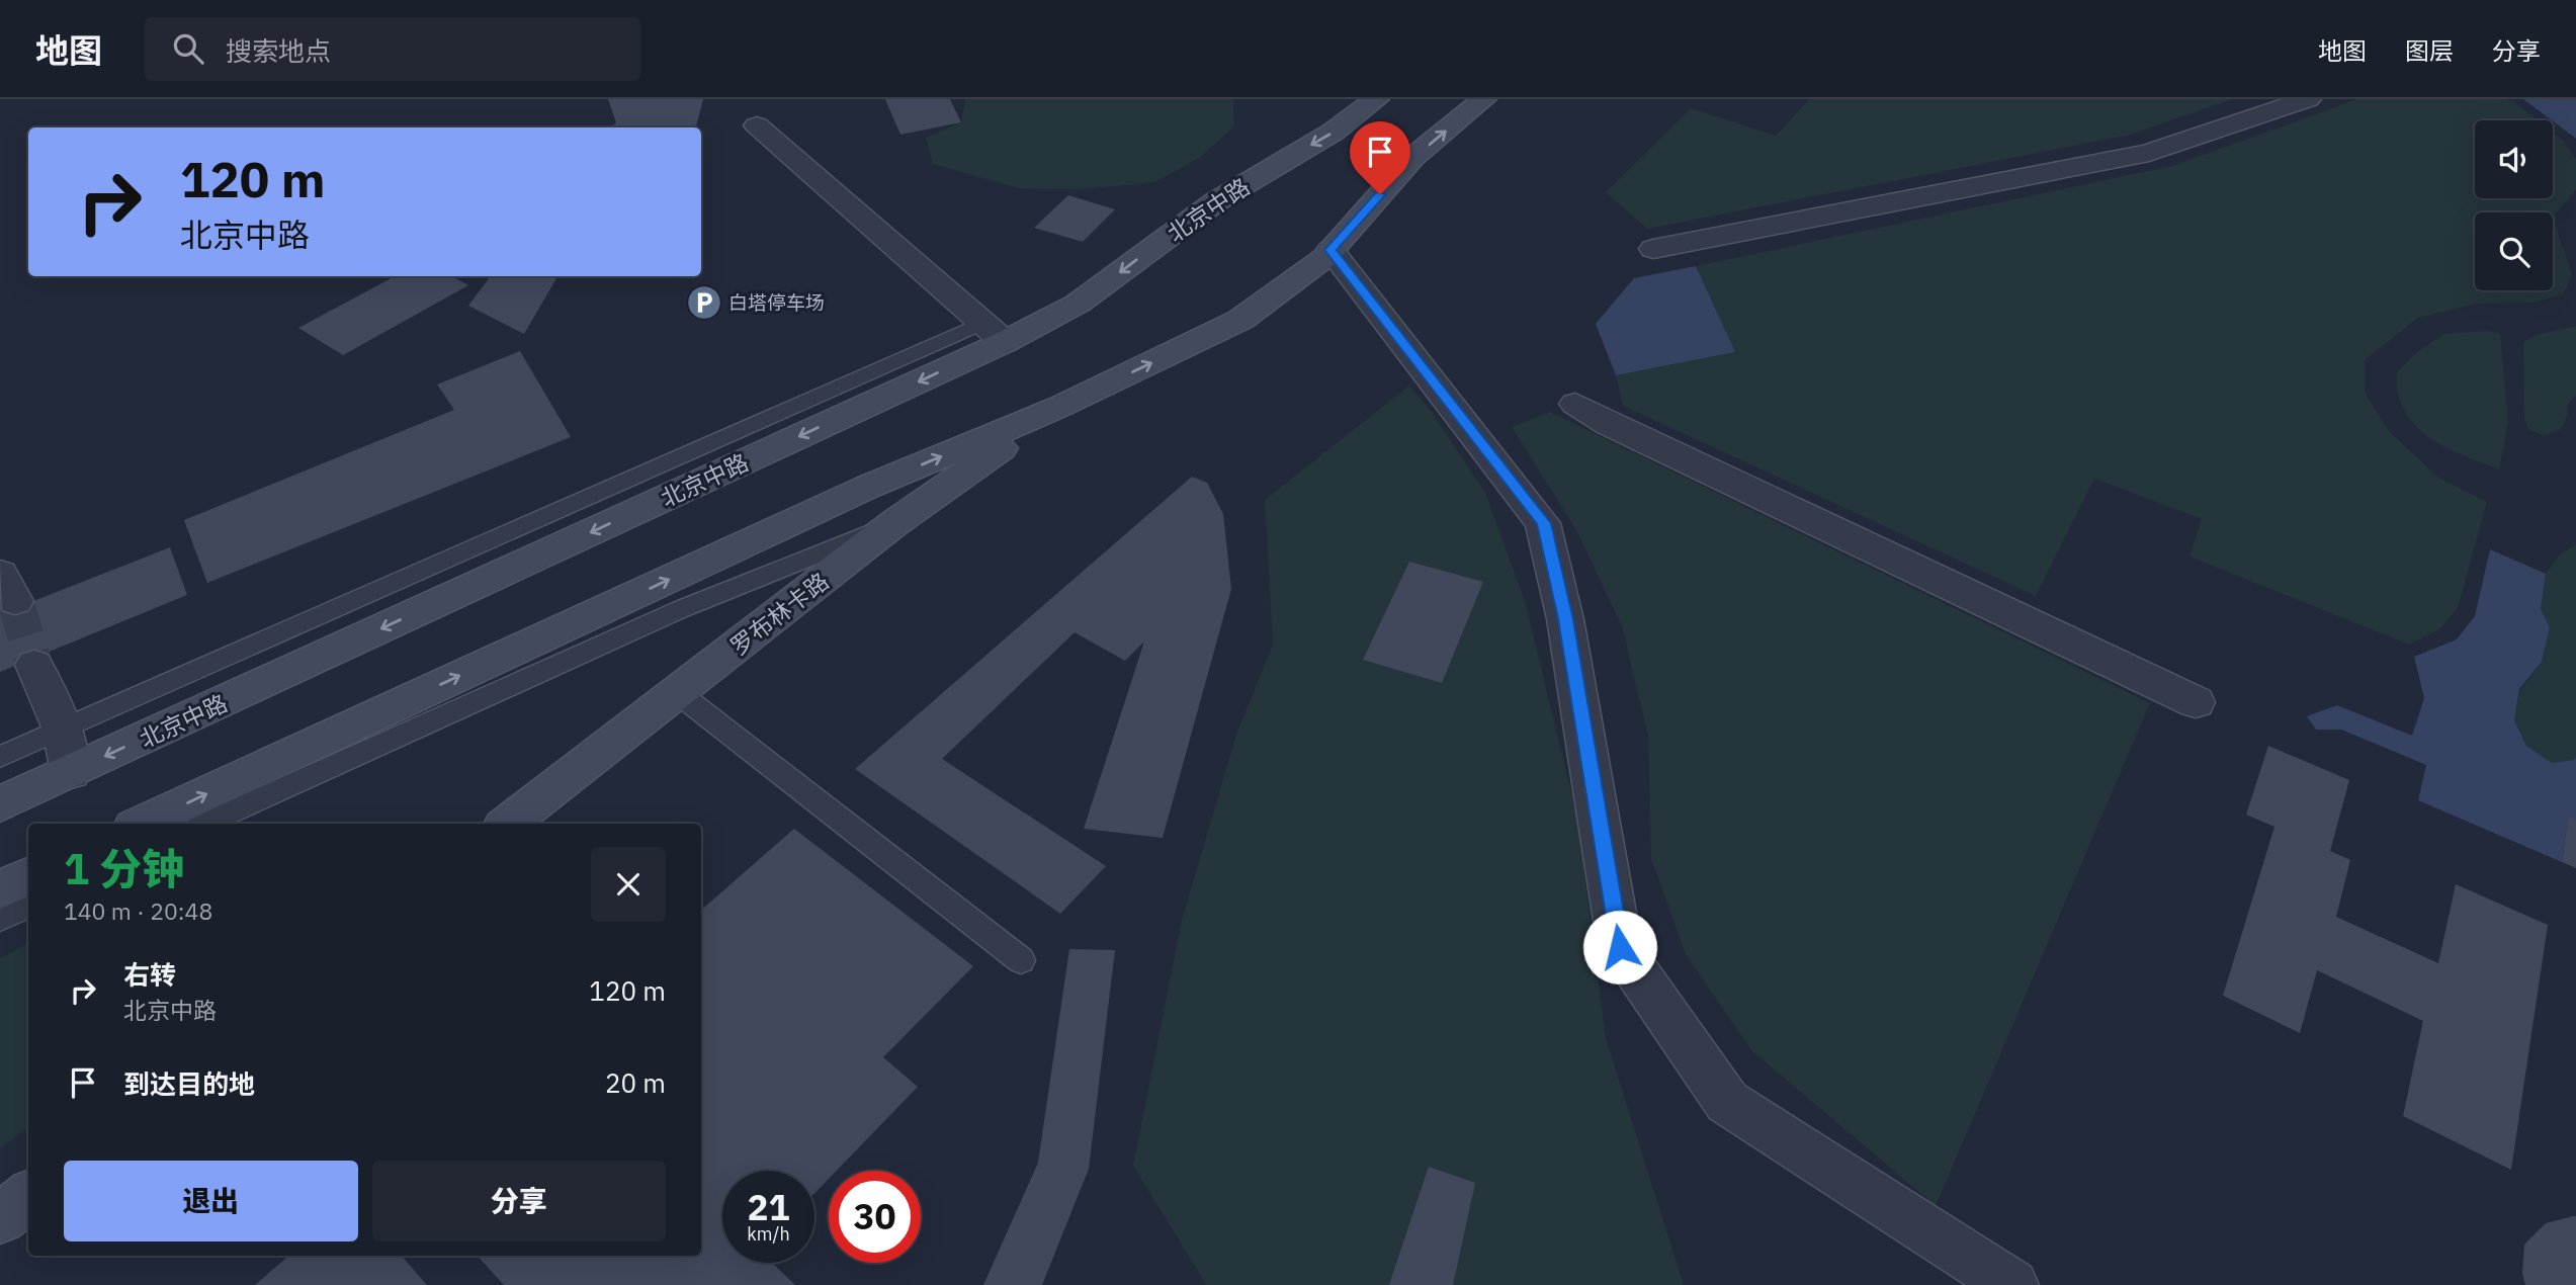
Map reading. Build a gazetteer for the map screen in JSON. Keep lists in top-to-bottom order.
{
  "streets": {
    "main road": ["北京中路", "罗布林卡路"]
  },
  "places": {
    "parking": ["白塔停车场"]
  },
  "page": {
    "header": "地图",
    "search": "搜索地点",
    "nav": ["地图", "图层", "分享"],
    "turn": ["120 m", "北京中路"],
    "heading": ["1 分钟", "140 m · 20:48"],
    "list": [
      {
        "name": "右转",
        "note": "北京中路",
        "value": "120 m"
      },
      {
        "name": "到达目的地",
        "value": "20 m"
      }
    ],
    "buttons": ["退出", "分享"],
    "speed": "21 km/h",
    "limit": "30"
  }
}
